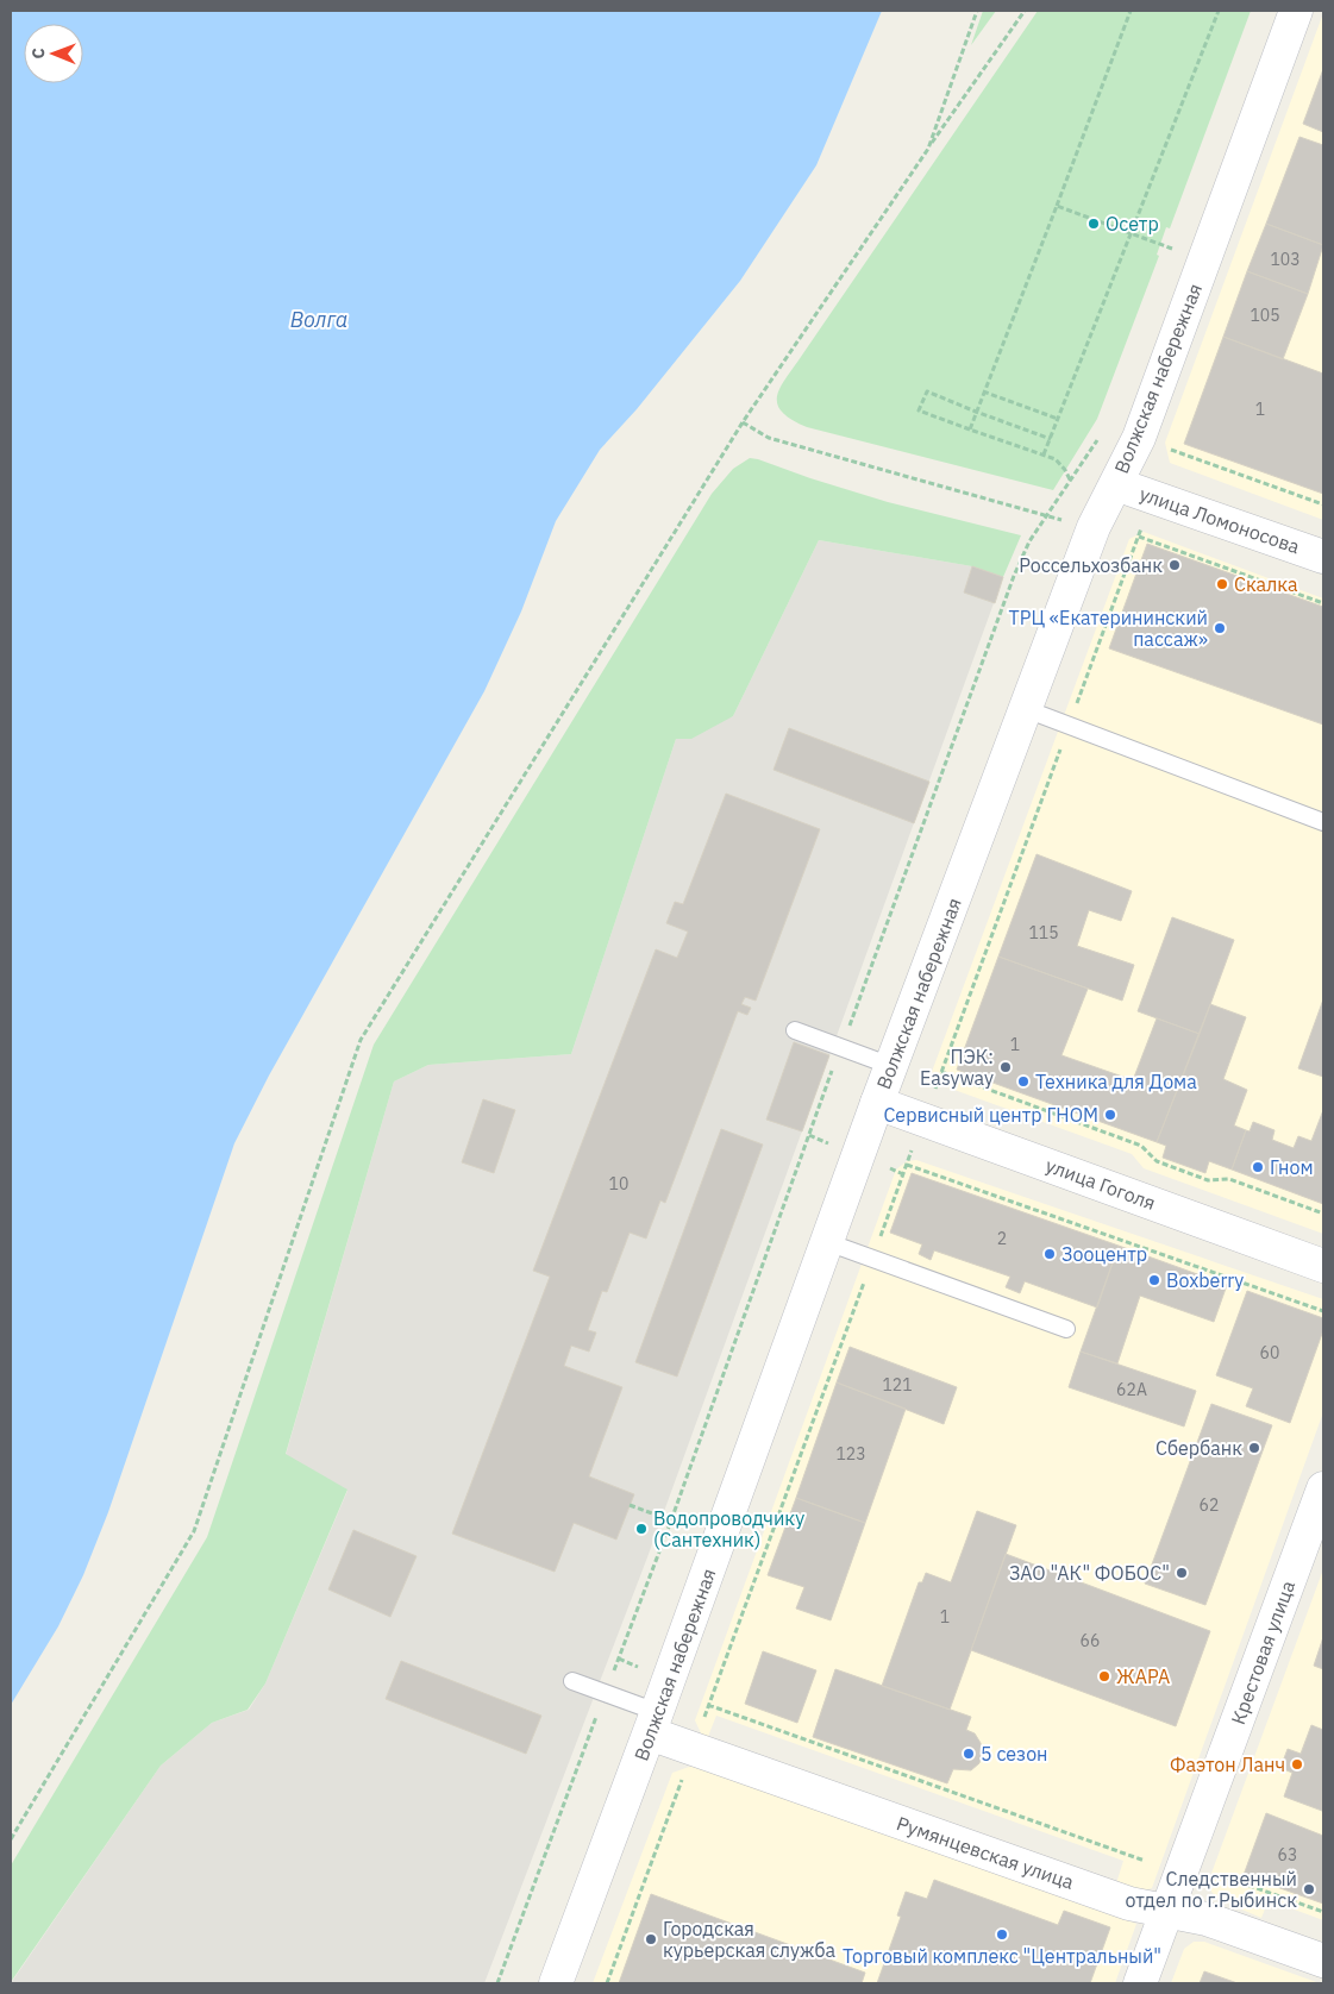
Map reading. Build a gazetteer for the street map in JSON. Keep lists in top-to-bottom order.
{
  "streets": {
    "street": [
      "Волжская набережная",
      "улица Ломоносова",
      "улица Гоголя",
      "Крестовая улица",
      "Румянцевская улица"
    ]
  },
  "crossings": [
    ["Волжская набережная", "улица Ломоносова"],
    ["Волжская набережная", "улица Гоголя"],
    ["Волжская набережная", "Румянцевская улица"],
    ["Крестовая улица", "Румянцевская улица"]
  ],
  "water": ["Волга"],
  "places": [
    "Осетр",
    "Россельхозбанк",
    "Скалка",
    "ТРЦ «Екатерининский пассаж»",
    "ПЭК: Easyway",
    "Техника для Дома",
    "Сервисный центр ГНОМ",
    "Гном",
    "Зооцентр",
    "Boxberry",
    "Сбербанк",
    "Водопроводчику (Сантехник)",
    "ЗАО \"АК\" ФОБОС\"",
    "ЖАРА",
    "5 сезон",
    "Фаэтон Ланч",
    "Следственный отдел по г.Рыбинск",
    "Торговый комплекс \"Центральный\"",
    "Городская курьерская служба"
  ],
  "house_numbers": [
    "103",
    "105",
    "1",
    "115",
    "1",
    "10",
    "2",
    "60",
    "121",
    "62А",
    "123",
    "62",
    "1",
    "66",
    "63"
  ],
  "north": "left"
}
